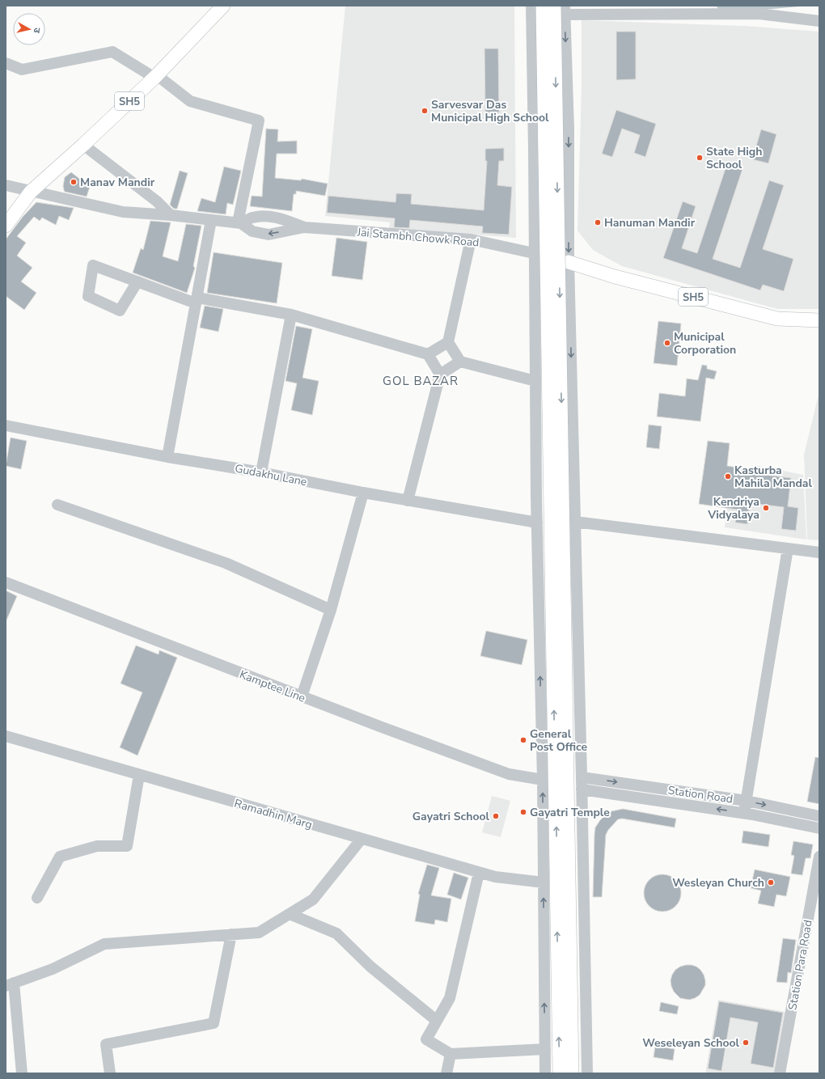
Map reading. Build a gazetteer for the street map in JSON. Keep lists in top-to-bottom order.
{
  "streets": {
    "main road": ["SH5"],
    "street": [
      "Jai Stambh Chowk Road",
      "Gudakhu Lane",
      "Kamptee Line",
      "Station Road",
      "Ramadhin Marg",
      "Station Para Road"
    ]
  },
  "crossings": [
    ["SH5", "Jai Stambh Chowk Road"]
  ],
  "districts": ["GOL BAZAR"],
  "places": [
    "Sarvesvar Das Municipal High School",
    "State High School",
    "Manav Mandir",
    "Hanuman Mandir",
    "Municipal Corporation",
    "Kasturba Mahila Mandal",
    "Kendriya Vidyalaya",
    "General Post Office",
    "Gayatri Temple",
    "Gayatri School",
    "Wesleyan Church",
    "Weseleyan School"
  ],
  "north": "right"
}
